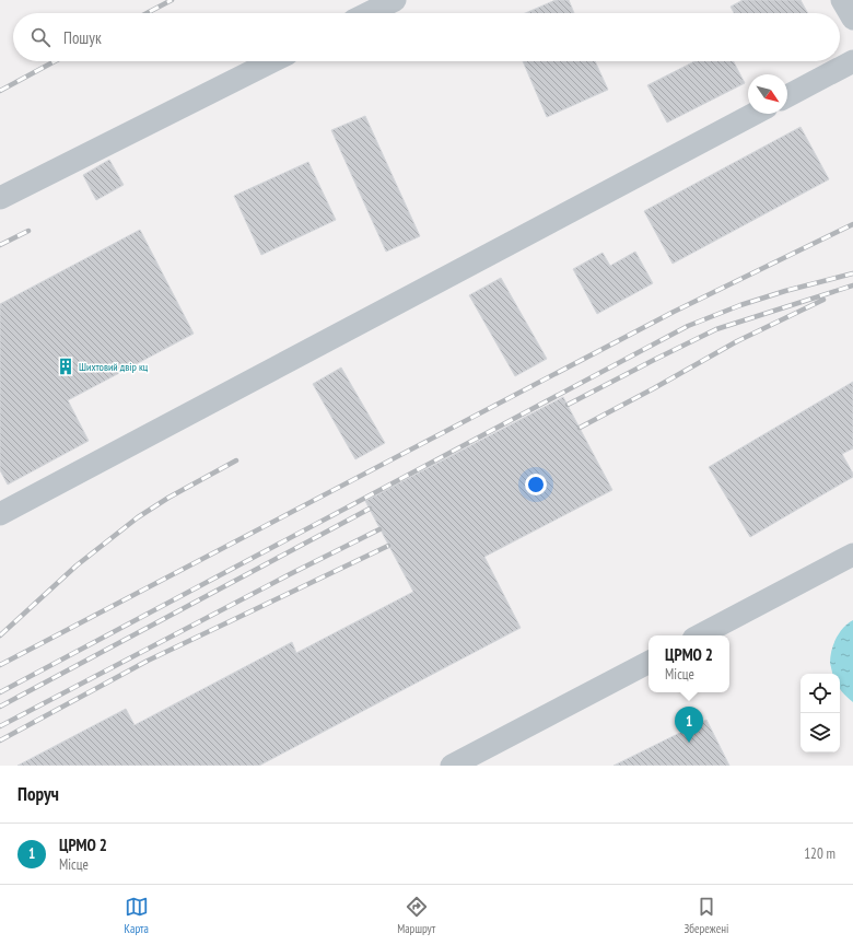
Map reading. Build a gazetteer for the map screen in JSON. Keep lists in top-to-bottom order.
{
  "places": {
    "building": ["Шихтовий двір кц"]
  },
  "north": "bottom right",
  "page": {
    "search": "Пошук",
    "popup": ["ЦРМО 2", "Місце"],
    "pins": "1",
    "heading": "Поруч",
    "list": [
      {
        "mark": "1",
        "name": "ЦРМО 2",
        "note": "Місце",
        "value": "120 m"
      }
    ],
    "nav": ["Карта", "Маршрут", "Збережені"]
  }
}
